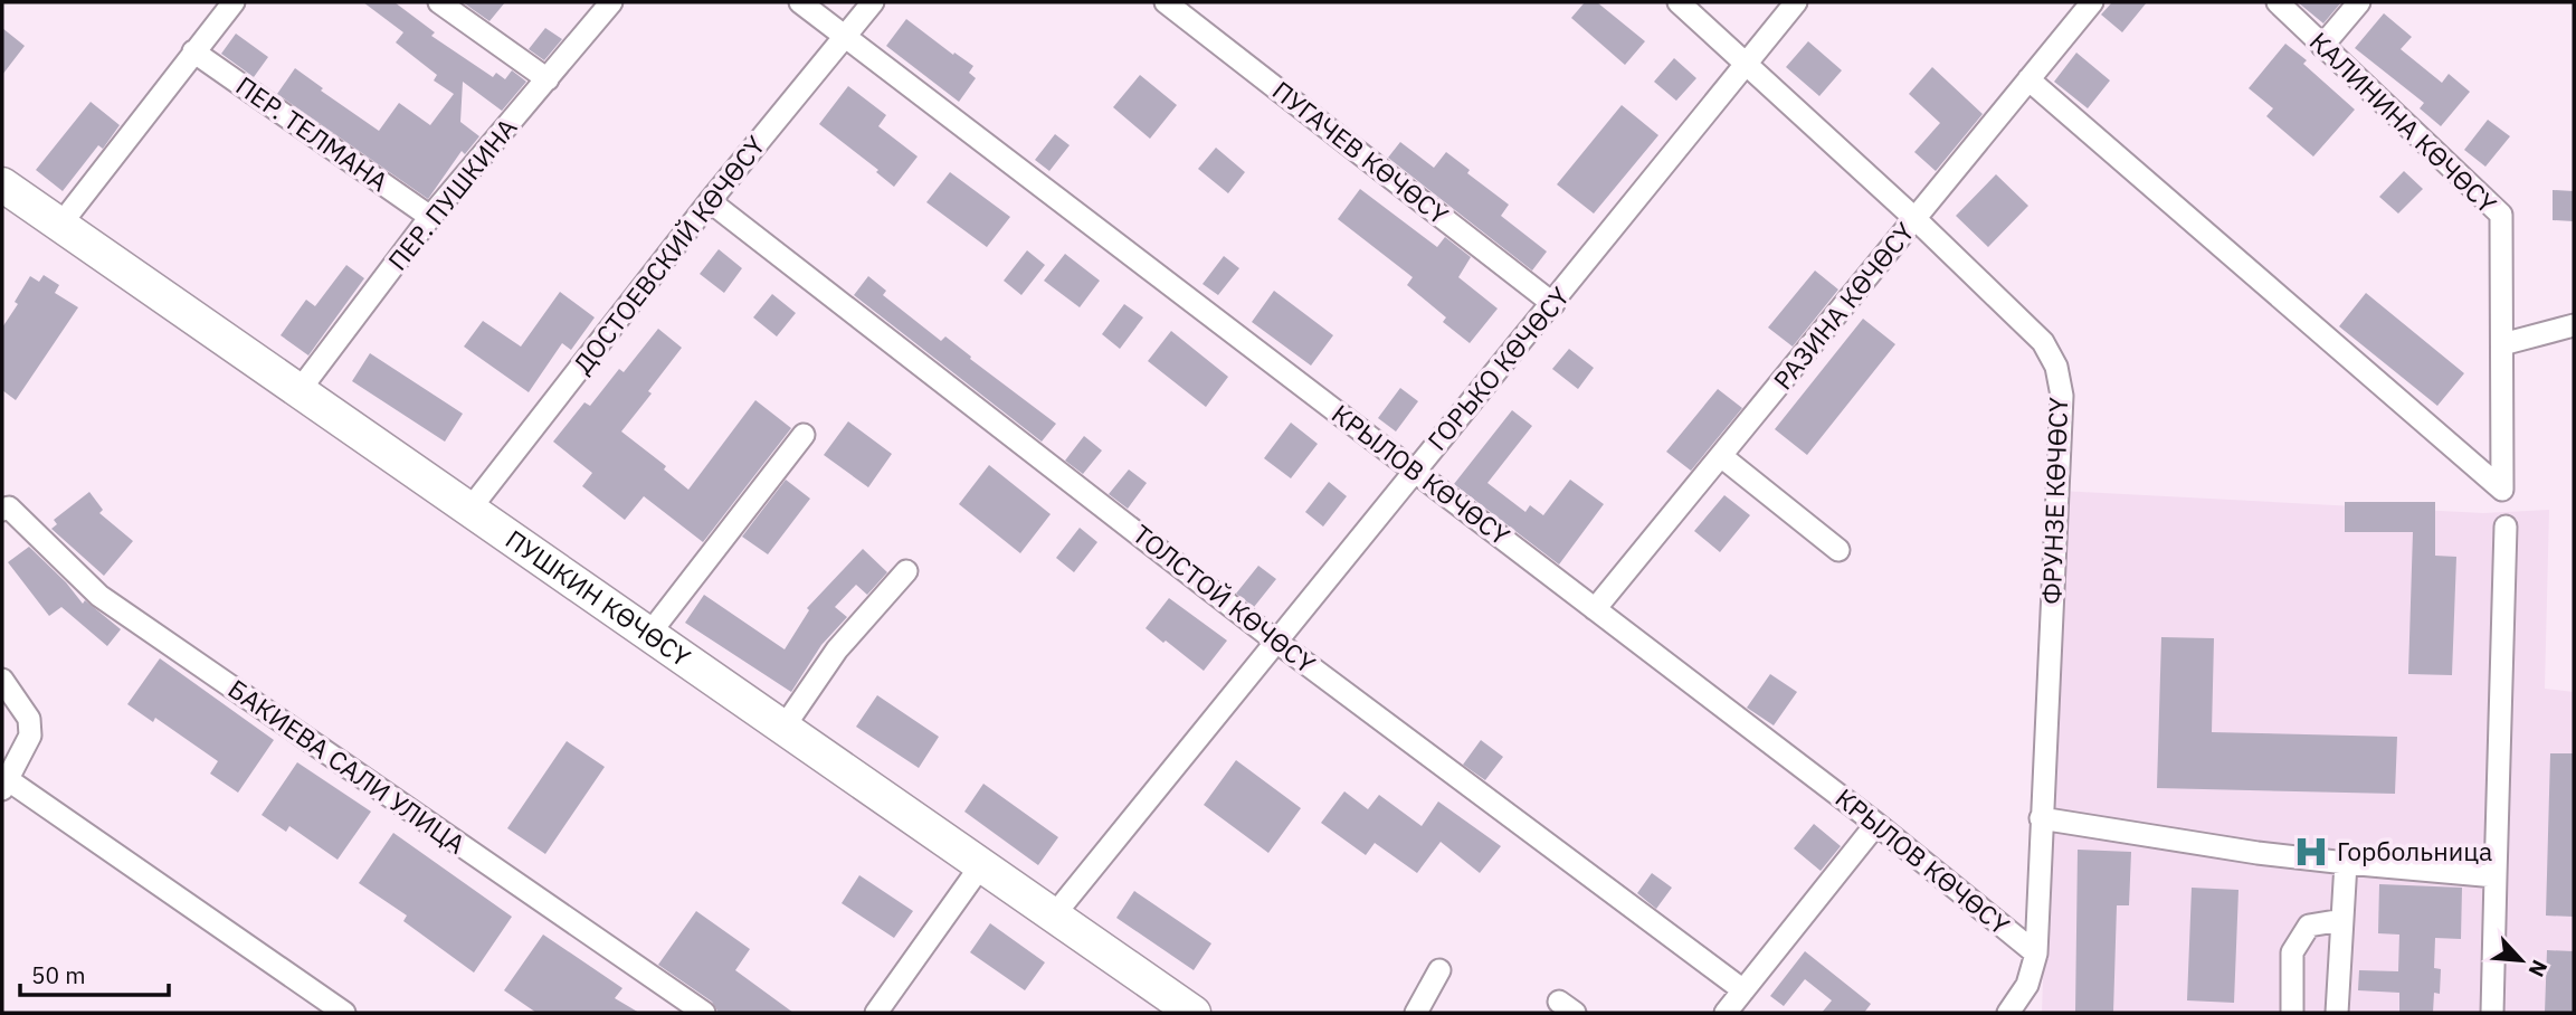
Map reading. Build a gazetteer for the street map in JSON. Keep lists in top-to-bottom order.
{
  "streets": {
    "highway": ["ПУШКИН КӨЧӨСҮ"],
    "street": [
      "КАЛИНИНА КӨЧӨСҮ",
      "ПЕР. ТЕЛМАНА",
      "ПУГАЧЕВ КӨЧӨСҮ",
      "ПЕР. ПУШКИНА",
      "ДОСТОЕВСКИЙ КӨЧӨСҮ",
      "РАЗИНА КӨЧӨСҮ",
      "ГОРЬКО КӨЧӨСҮ",
      "КРЫЛОВ КӨЧӨСҮ",
      "ФРУНЗЕ КӨЧӨСҮ",
      "ТОЛСТОЙ КӨЧӨСҮ",
      "БАКИЕВА САЛИ УЛИЦА"
    ]
  },
  "crossings": [
    ["КАЛИНИНА КӨЧӨСҮ", "РАЗИНА КӨЧӨСҮ"],
    ["ПЕР. ТЕЛМАНА", "ПЕР. ПУШКИНА"],
    ["ПУГАЧЕВ КӨЧӨСҮ", "ГОРЬКО КӨЧӨСҮ"],
    ["ПЕР. ПУШКИНА", "ПУШКИН КӨЧӨСҮ"],
    ["ДОСТОЕВСКИЙ КӨЧӨСҮ", "КРЫЛОВ КӨЧӨСҮ"],
    ["ДОСТОЕВСКИЙ КӨЧӨСҮ", "ПУШКИН КӨЧӨСҮ"],
    ["ДОСТОЕВСКИЙ КӨЧӨСҮ", "ТОЛСТОЙ КӨЧӨСҮ"],
    ["РАЗИНА КӨЧӨСҮ", "КРЫЛОВ КӨЧӨСҮ"],
    ["РАЗИНА КӨЧӨСҮ", "ФРУНЗЕ КӨЧӨСҮ"],
    ["ГОРЬКО КӨЧӨСҮ", "КРЫЛОВ КӨЧӨСҮ"],
    ["ГОРЬКО КӨЧӨСҮ", "ФРУНЗЕ КӨЧӨСҮ"],
    ["ГОРЬКО КӨЧӨСҮ", "ПУШКИН КӨЧӨСҮ"],
    ["ГОРЬКО КӨЧӨСҮ", "ТОЛСТОЙ КӨЧӨСҮ"],
    ["КРЫЛОВ КӨЧӨСҮ", "ФРУНЗЕ КӨЧӨСҮ"]
  ],
  "places": {
    "hospital": ["Горбольница"]
  },
  "scale_bar": "50 m",
  "north": "bottom right"
}
